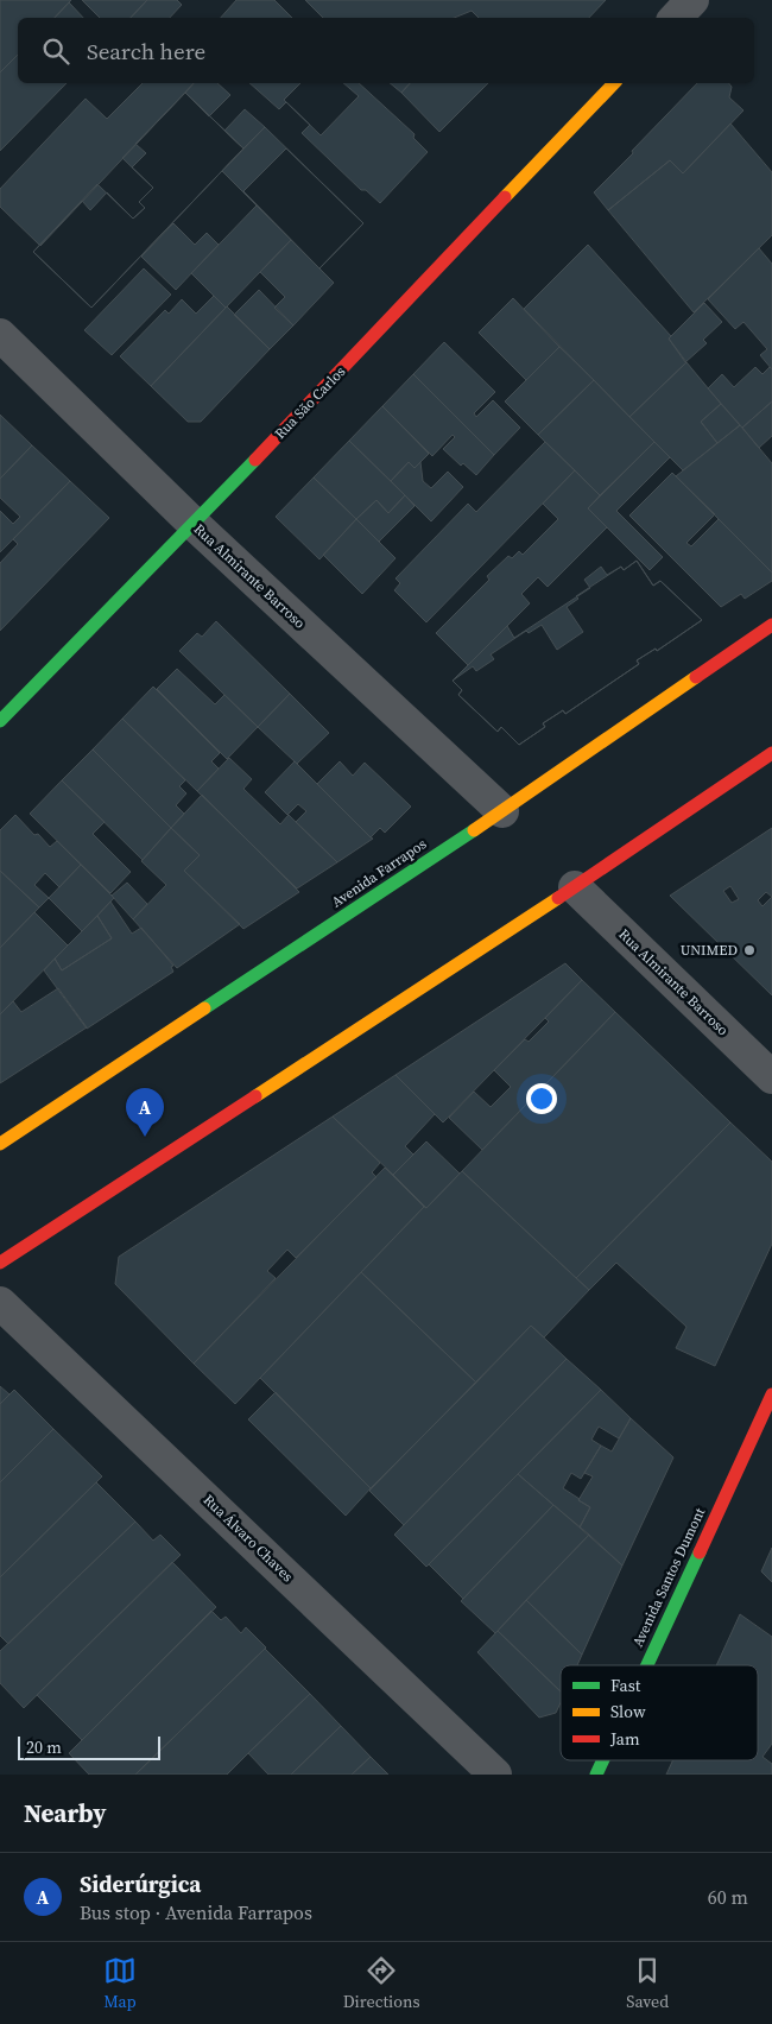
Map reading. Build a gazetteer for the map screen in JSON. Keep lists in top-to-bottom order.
{
  "streets": {
    "main road": ["Rua São Carlos", "Avenida Farrapos", "Avenida Santos Dumont"],
    "street": ["Rua Almirante Barroso", "Rua Álvaro Chaves"]
  },
  "crossings": [
    ["Rua São Carlos", "Rua Almirante Barroso"],
    ["Rua Almirante Barroso", "Avenida Farrapos"]
  ],
  "places": ["UNIMED"],
  "legend": ["Fast", "Slow", "Jam"],
  "scale_bar": "20 m",
  "page": {
    "search": "Search here",
    "pins": "A",
    "scale": "20 m",
    "heading": "Nearby",
    "list": [
      {
        "mark": "A",
        "name": "Siderúrgica",
        "note": "Bus stop · Avenida Farrapos",
        "value": "60 m"
      }
    ],
    "nav": ["Map", "Directions", "Saved"]
  }
}
